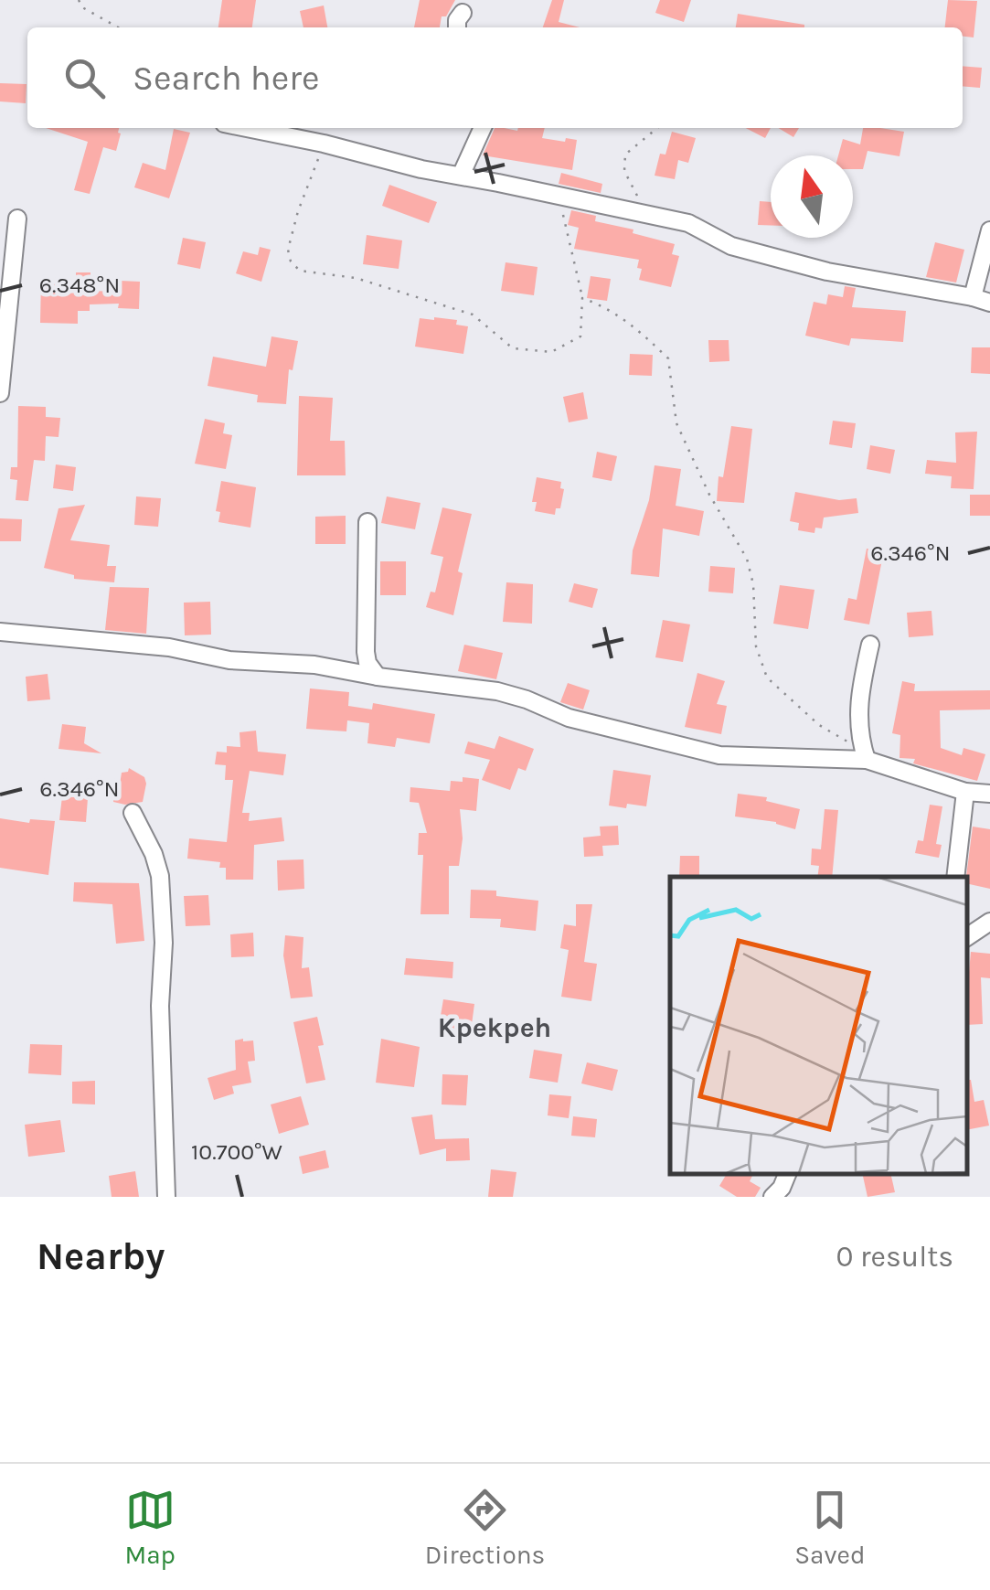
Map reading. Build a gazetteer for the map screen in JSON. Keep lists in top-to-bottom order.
{
  "districts": ["Kpekpeh"],
  "north": "top",
  "page": {
    "search": "Search here",
    "heading": ["Nearby", "0 results"],
    "nav": ["Map", "Directions", "Saved"]
  },
  "coordinates": ["6.348°N", "6.346°N", "10.700°W"]
}
